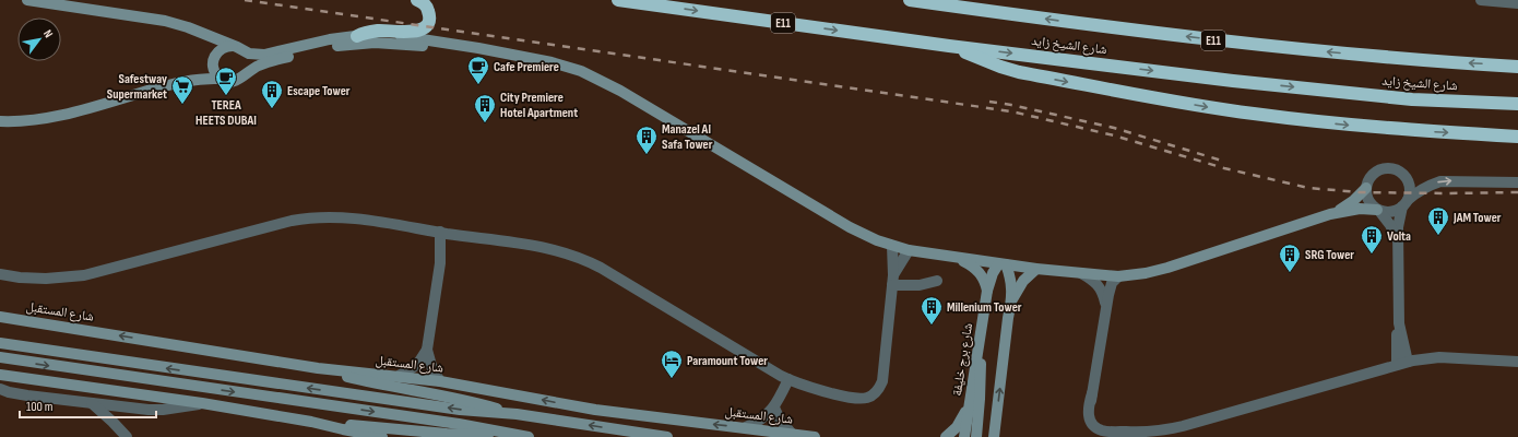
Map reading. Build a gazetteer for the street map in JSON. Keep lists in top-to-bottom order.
{
  "streets": {
    "highway": ["E11", "شارع الشيخ زايد"],
    "street": ["شارع المستقبل", "شارع برج خليفة"]
  },
  "places": {
    "cafe": ["Cafe Premiere", "TEREA HEETS DUBAI"],
    "supermarket": ["Safestway Supermarket"],
    "building": [
      "Escape Tower",
      "City Premiere Hotel Apartment",
      "Manazel Al Safa Tower",
      "JAM Tower",
      "Volta",
      "SRG Tower",
      "Millenium Tower"
    ],
    "hotel": ["Paramount Tower"]
  },
  "scale_bar": "100 m",
  "north": "top right"
}
